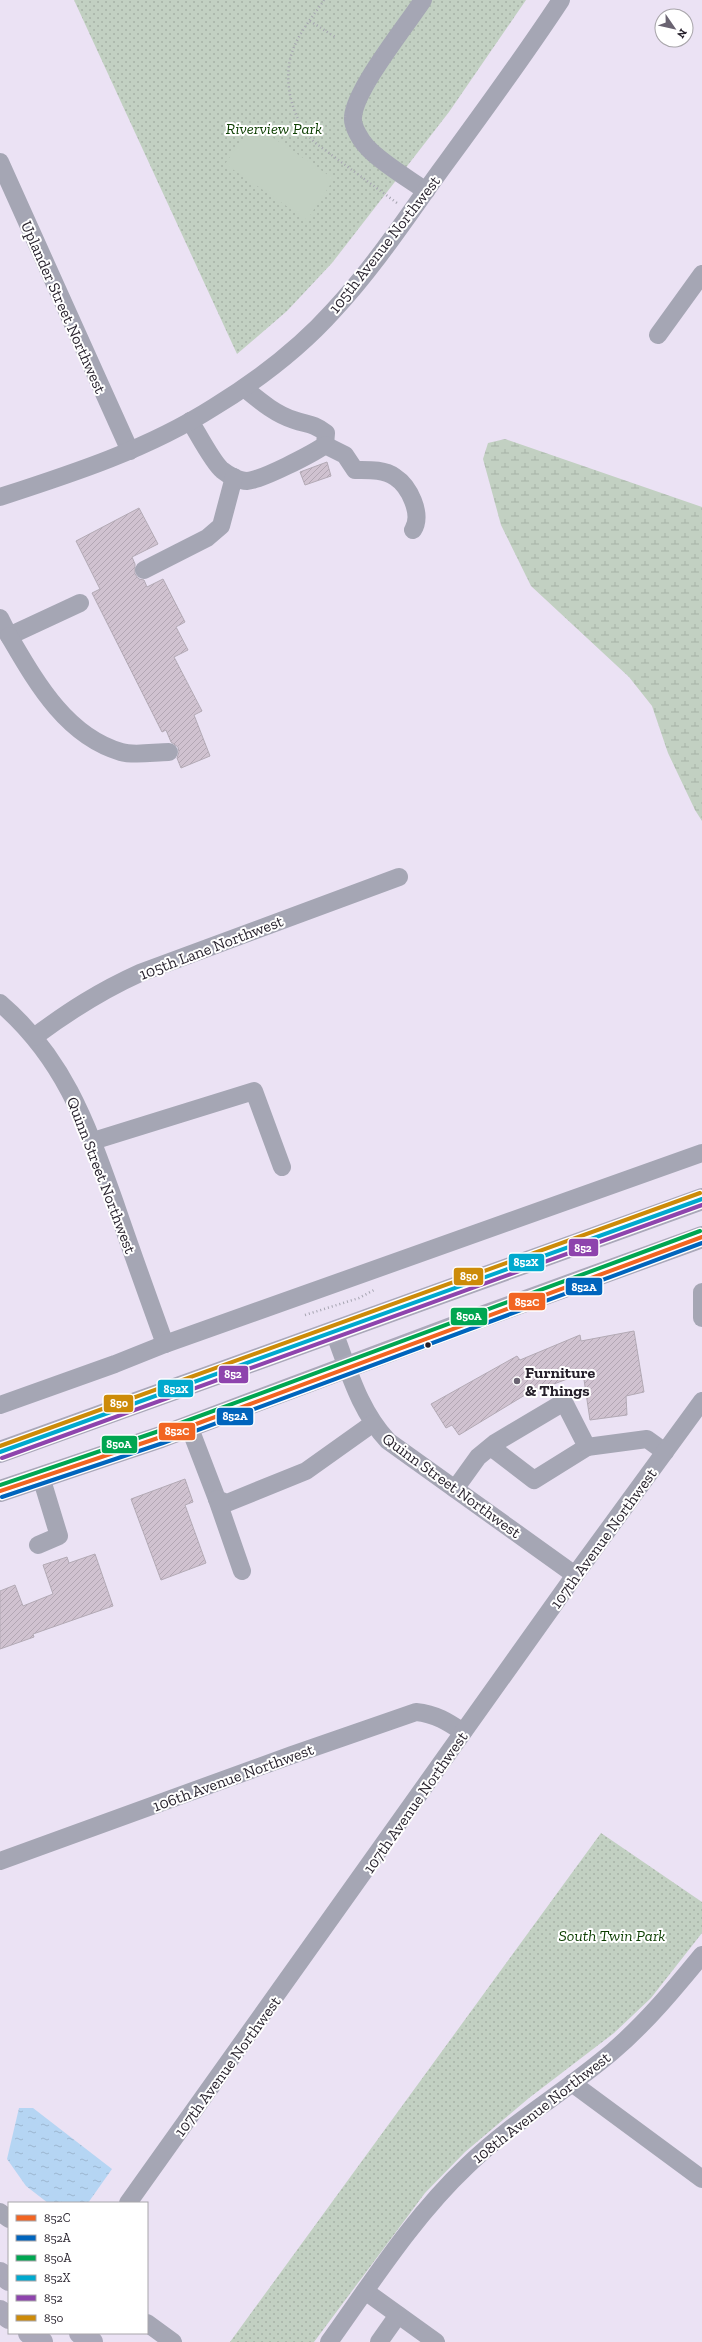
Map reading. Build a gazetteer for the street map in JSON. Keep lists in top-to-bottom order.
{
  "streets": {
    "street": [
      "105th Avenue Northwest",
      "Uplander Street Northwest",
      "105th Lane Northwest",
      "Quinn Street Northwest",
      "107th Avenue Northwest",
      "106th Avenue Northwest",
      "108th Avenue Northwest"
    ]
  },
  "crossings": [
    ["105th Avenue Northwest", "Uplander Street Northwest"],
    ["105th Lane Northwest", "Quinn Street Northwest"],
    ["Quinn Street Northwest", "107th Avenue Northwest"],
    ["107th Avenue Northwest", "106th Avenue Northwest"]
  ],
  "parks": ["Riverview Park", "South Twin Park"],
  "places": ["Furniture & Things"],
  "lines": [
    "transit line 850",
    "transit line 852X",
    "transit line 852",
    "transit line 850A",
    "transit line 852C",
    "transit line 852A"
  ],
  "legend": [
    "852C",
    "852A",
    "850A",
    "852X",
    "852",
    "850"
  ],
  "north": "bottom right"
}
